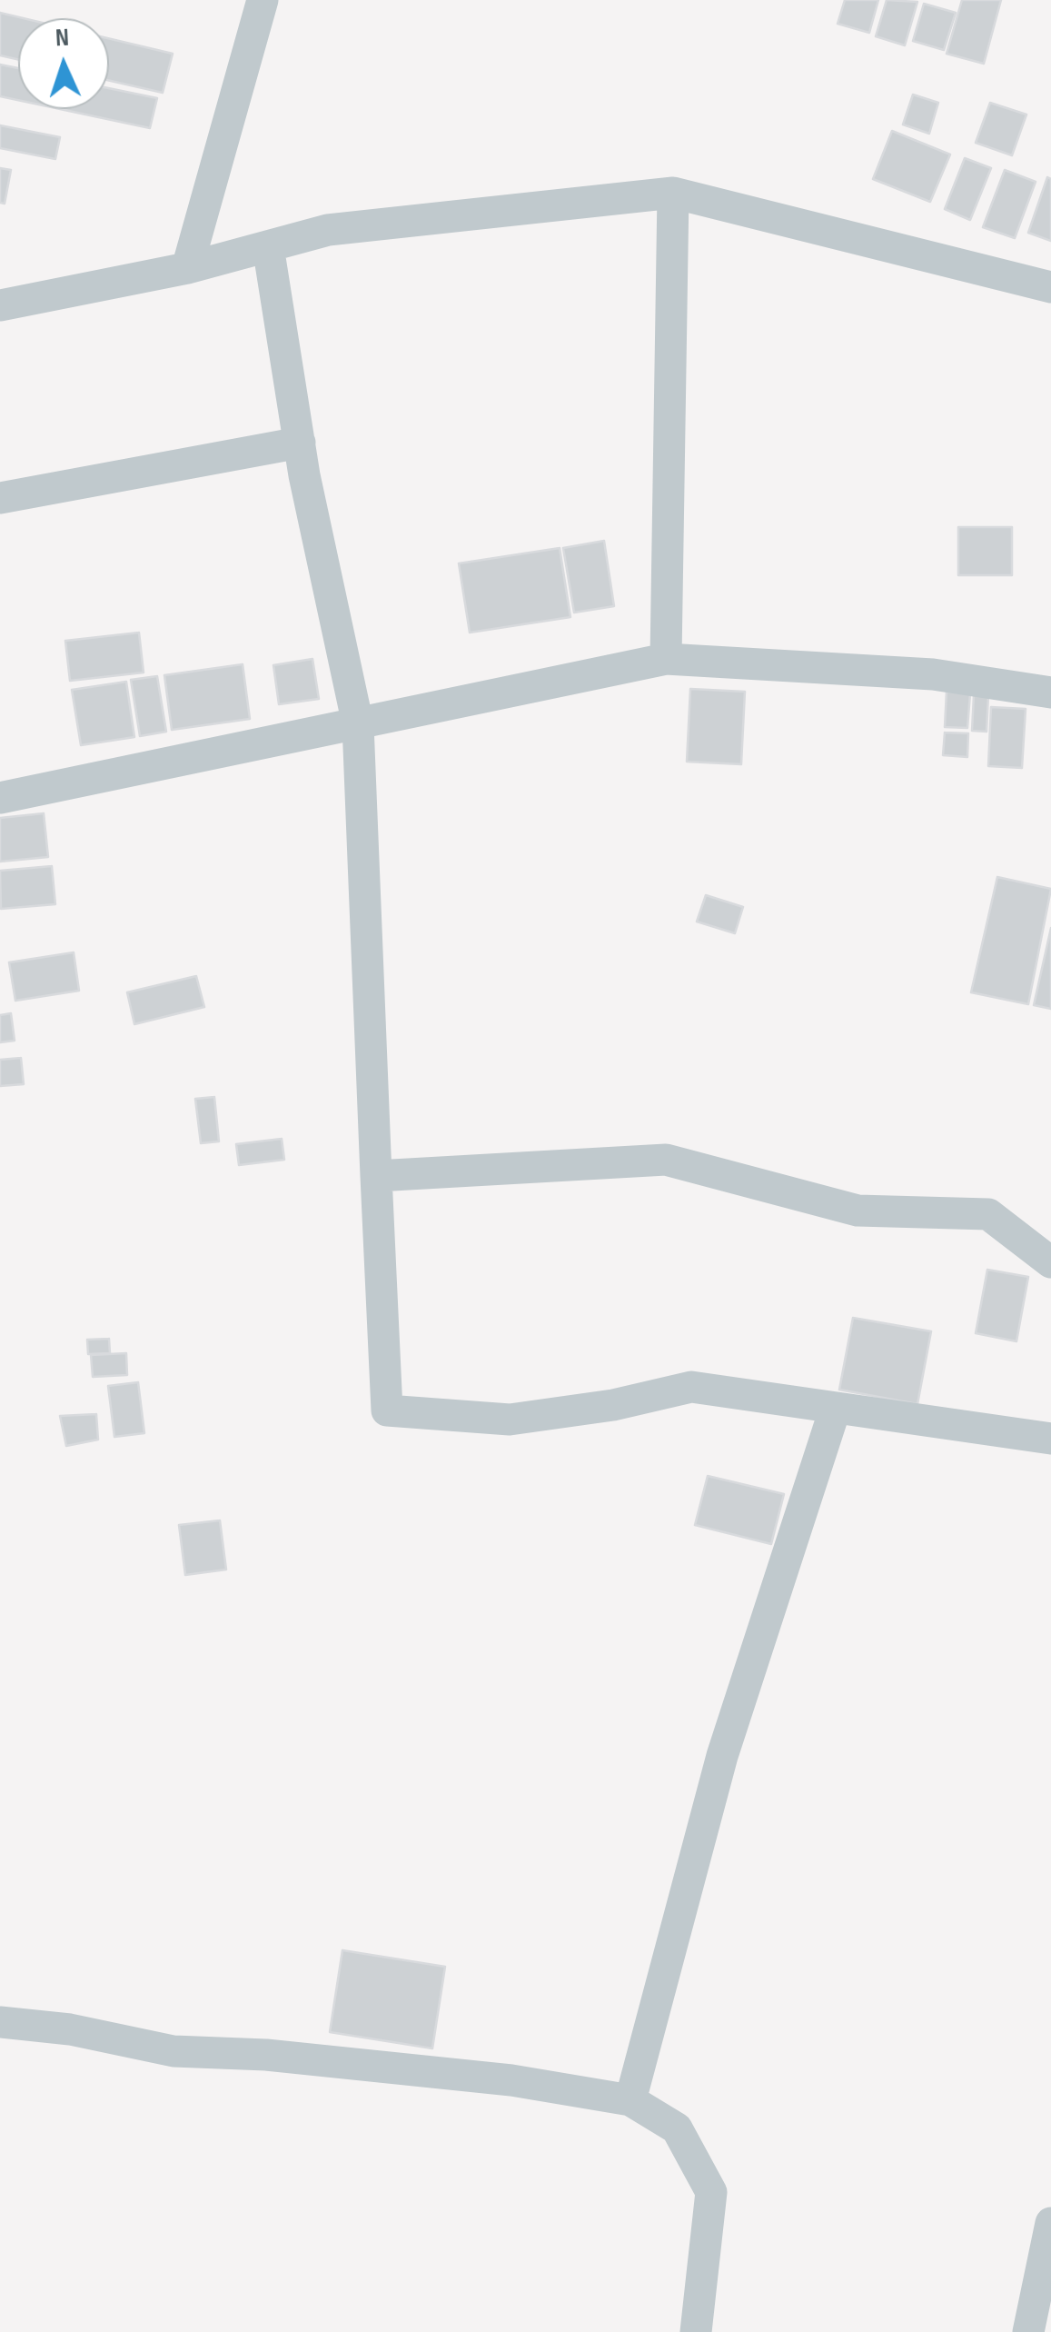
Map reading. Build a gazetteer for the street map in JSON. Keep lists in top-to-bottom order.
{
  "north": "top"
}
